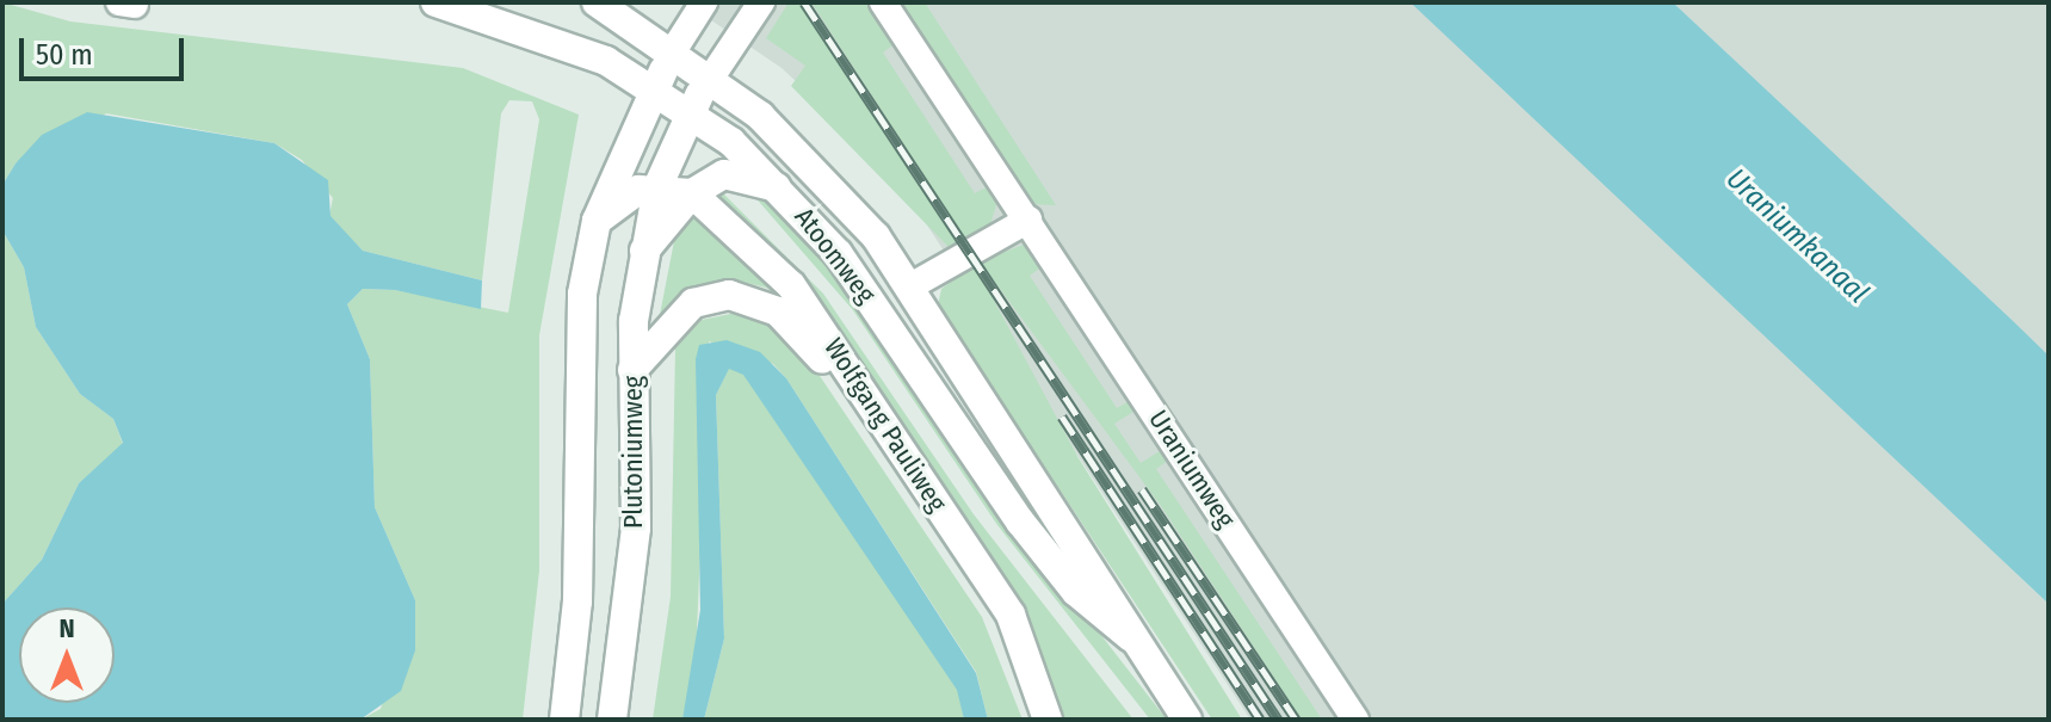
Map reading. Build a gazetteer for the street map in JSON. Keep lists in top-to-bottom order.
{
  "streets": {
    "main road": ["Atoomweg", "Wolfgang Pauliweg", "Plutoniumweg"],
    "street": ["Uraniumweg"]
  },
  "crossings": [
    ["Atoomweg", "Plutoniumweg"],
    ["Wolfgang Pauliweg", "Plutoniumweg"]
  ],
  "water": ["Uraniumkanaal"],
  "scale_bar": "50 m",
  "north": "top"
}
